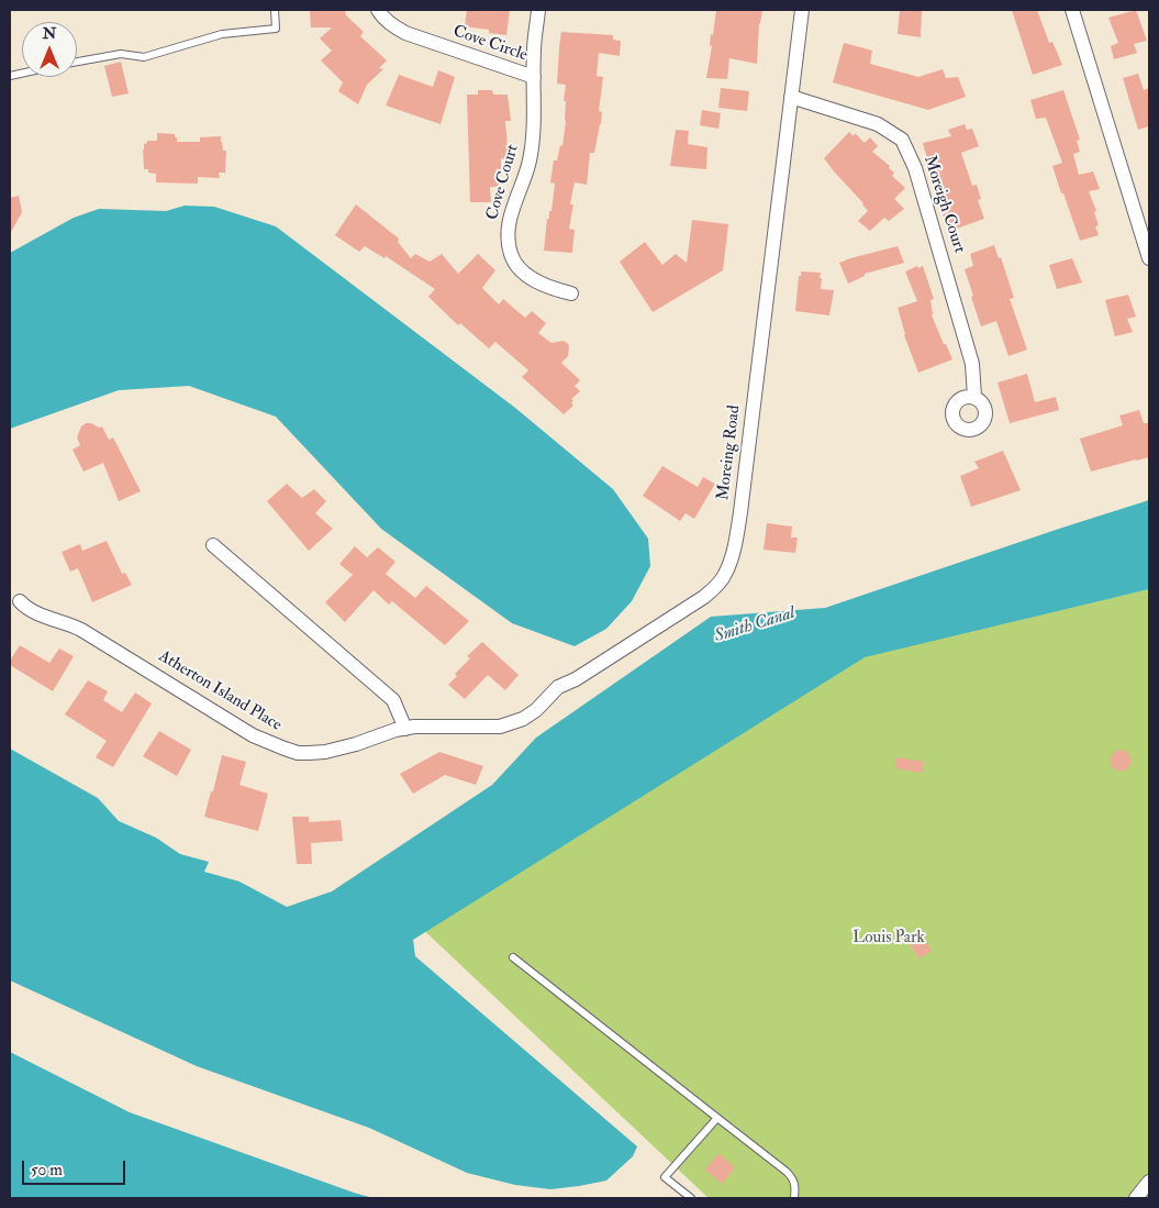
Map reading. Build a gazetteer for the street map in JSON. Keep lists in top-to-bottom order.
{
  "streets": {
    "street": [
      "Cove Circle",
      "Cove Court",
      "Moreigh Court",
      "Moreing Road",
      "Atherton Island Place"
    ]
  },
  "crossings": [
    ["Cove Circle", "Cove Court"],
    ["Moreigh Court", "Moreing Road"],
    ["Moreing Road", "Atherton Island Place"]
  ],
  "water": ["Smith Canal"],
  "parks": ["Louis Park"],
  "scale_bar": "50 m",
  "north": "top"
}
